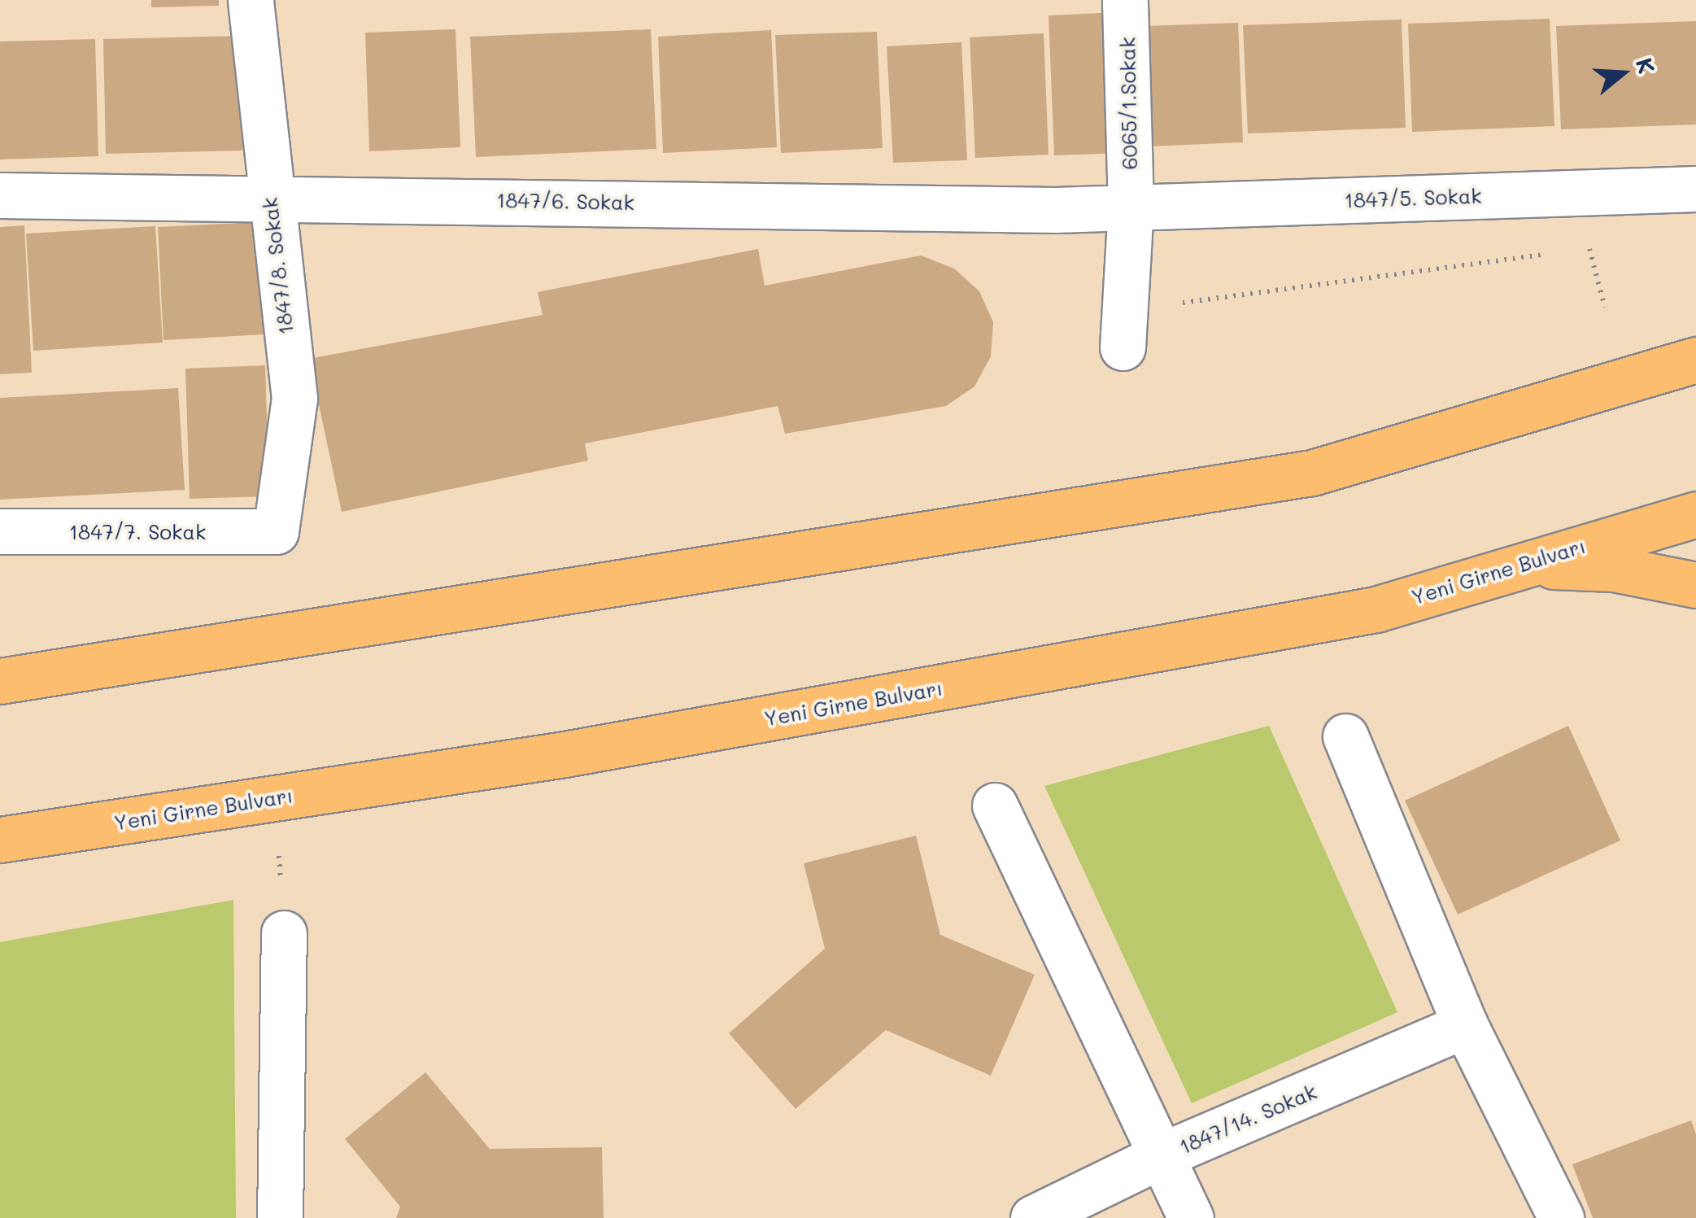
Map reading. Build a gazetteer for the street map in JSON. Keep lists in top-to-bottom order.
{
  "streets": {
    "main road": ["Yeni Girne Bulvarı"],
    "street": [
      "6065/1.Sokak",
      "1847/5. Sokak",
      "1847/6. Sokak",
      "1847/8. Sokak",
      "1847/7. Sokak",
      "1847/14. Sokak"
    ]
  },
  "crossings": [
    ["6065/1.Sokak", "1847/5. Sokak"],
    ["6065/1.Sokak", "1847/6. Sokak"],
    ["1847/5. Sokak", "1847/6. Sokak"],
    ["1847/6. Sokak", "1847/8. Sokak"],
    ["1847/8. Sokak", "1847/7. Sokak"]
  ],
  "north": "right"
}
